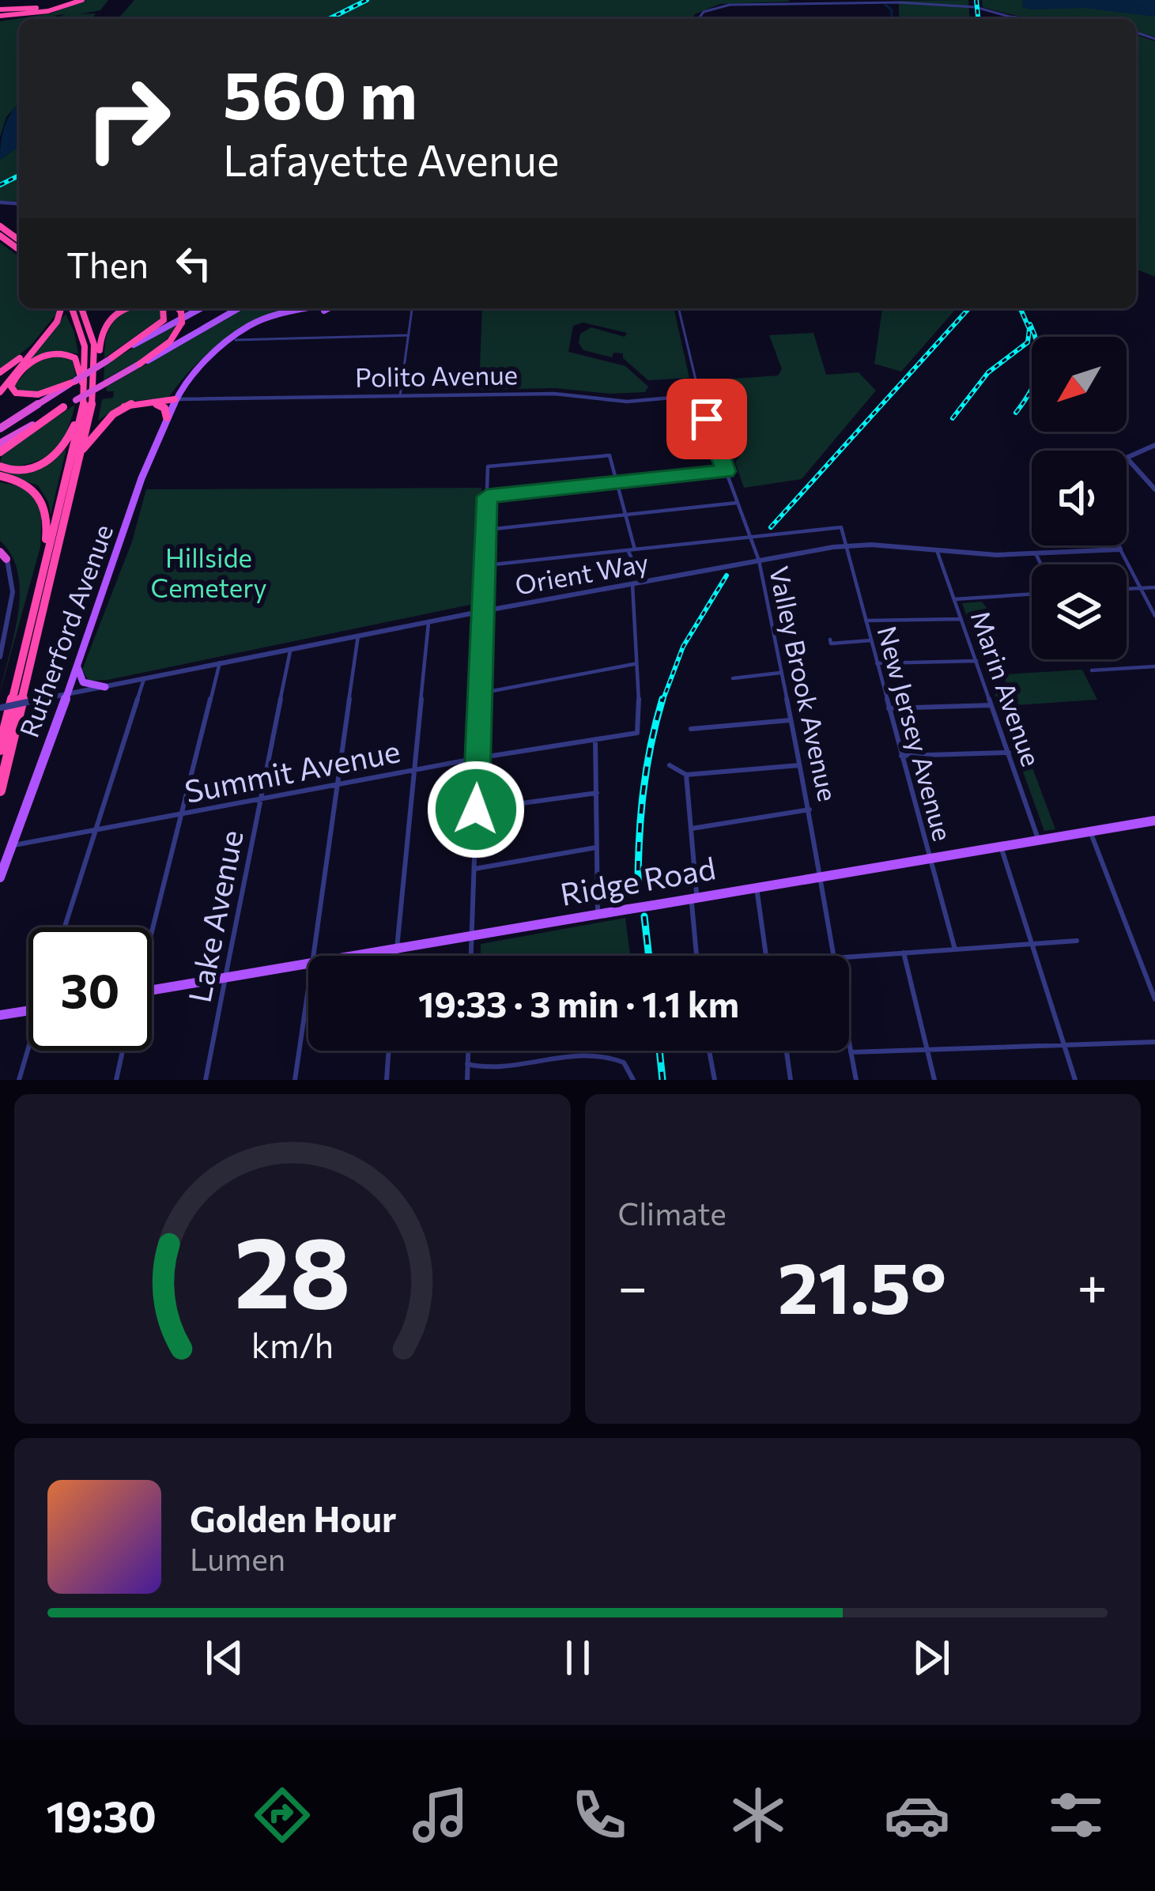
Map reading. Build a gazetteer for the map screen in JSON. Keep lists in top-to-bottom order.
{
  "streets": {
    "main road": ["Rutherford Avenue", "Ridge Road"],
    "street": [
      "Polito Avenue",
      "Orient Way",
      "Valley Brook Avenue",
      "Marin Avenue",
      "New Jersey Avenue",
      "Summit Avenue",
      "Lake Avenue"
    ]
  },
  "crossings": [
    ["Polito Avenue", "Rutherford Avenue"],
    ["Polito Avenue", "Valley Brook Avenue"],
    ["Orient Way", "Rutherford Avenue"],
    ["Orient Way", "Valley Brook Avenue"],
    ["Orient Way", "Marin Avenue"],
    ["Orient Way", "New Jersey Avenue"],
    ["Orient Way", "Lake Avenue"],
    ["Rutherford Avenue", "Summit Avenue"],
    ["Valley Brook Avenue", "New Jersey Avenue"],
    ["Valley Brook Avenue", "Ridge Road"],
    ["Marin Avenue", "Ridge Road"],
    ["New Jersey Avenue", "Ridge Road"],
    ["Summit Avenue", "Lake Avenue"],
    ["Ridge Road", "Lake Avenue"]
  ],
  "parks": ["Hillside Cemetery"],
  "north": "bottom left",
  "page": {
    "turn": ["560 m", "Lafayette Avenue"],
    "then": "Then",
    "limit": "30",
    "trip": "19:33 · 3 min · 1.1 km",
    "tile": "Climate",
    "heat": ["−", "21.5°", "+"],
    "song": ["Golden Hour", "Lumen"],
    "tabs": "19:30",
    "gauge": ["28", "km/h"]
  }
}
